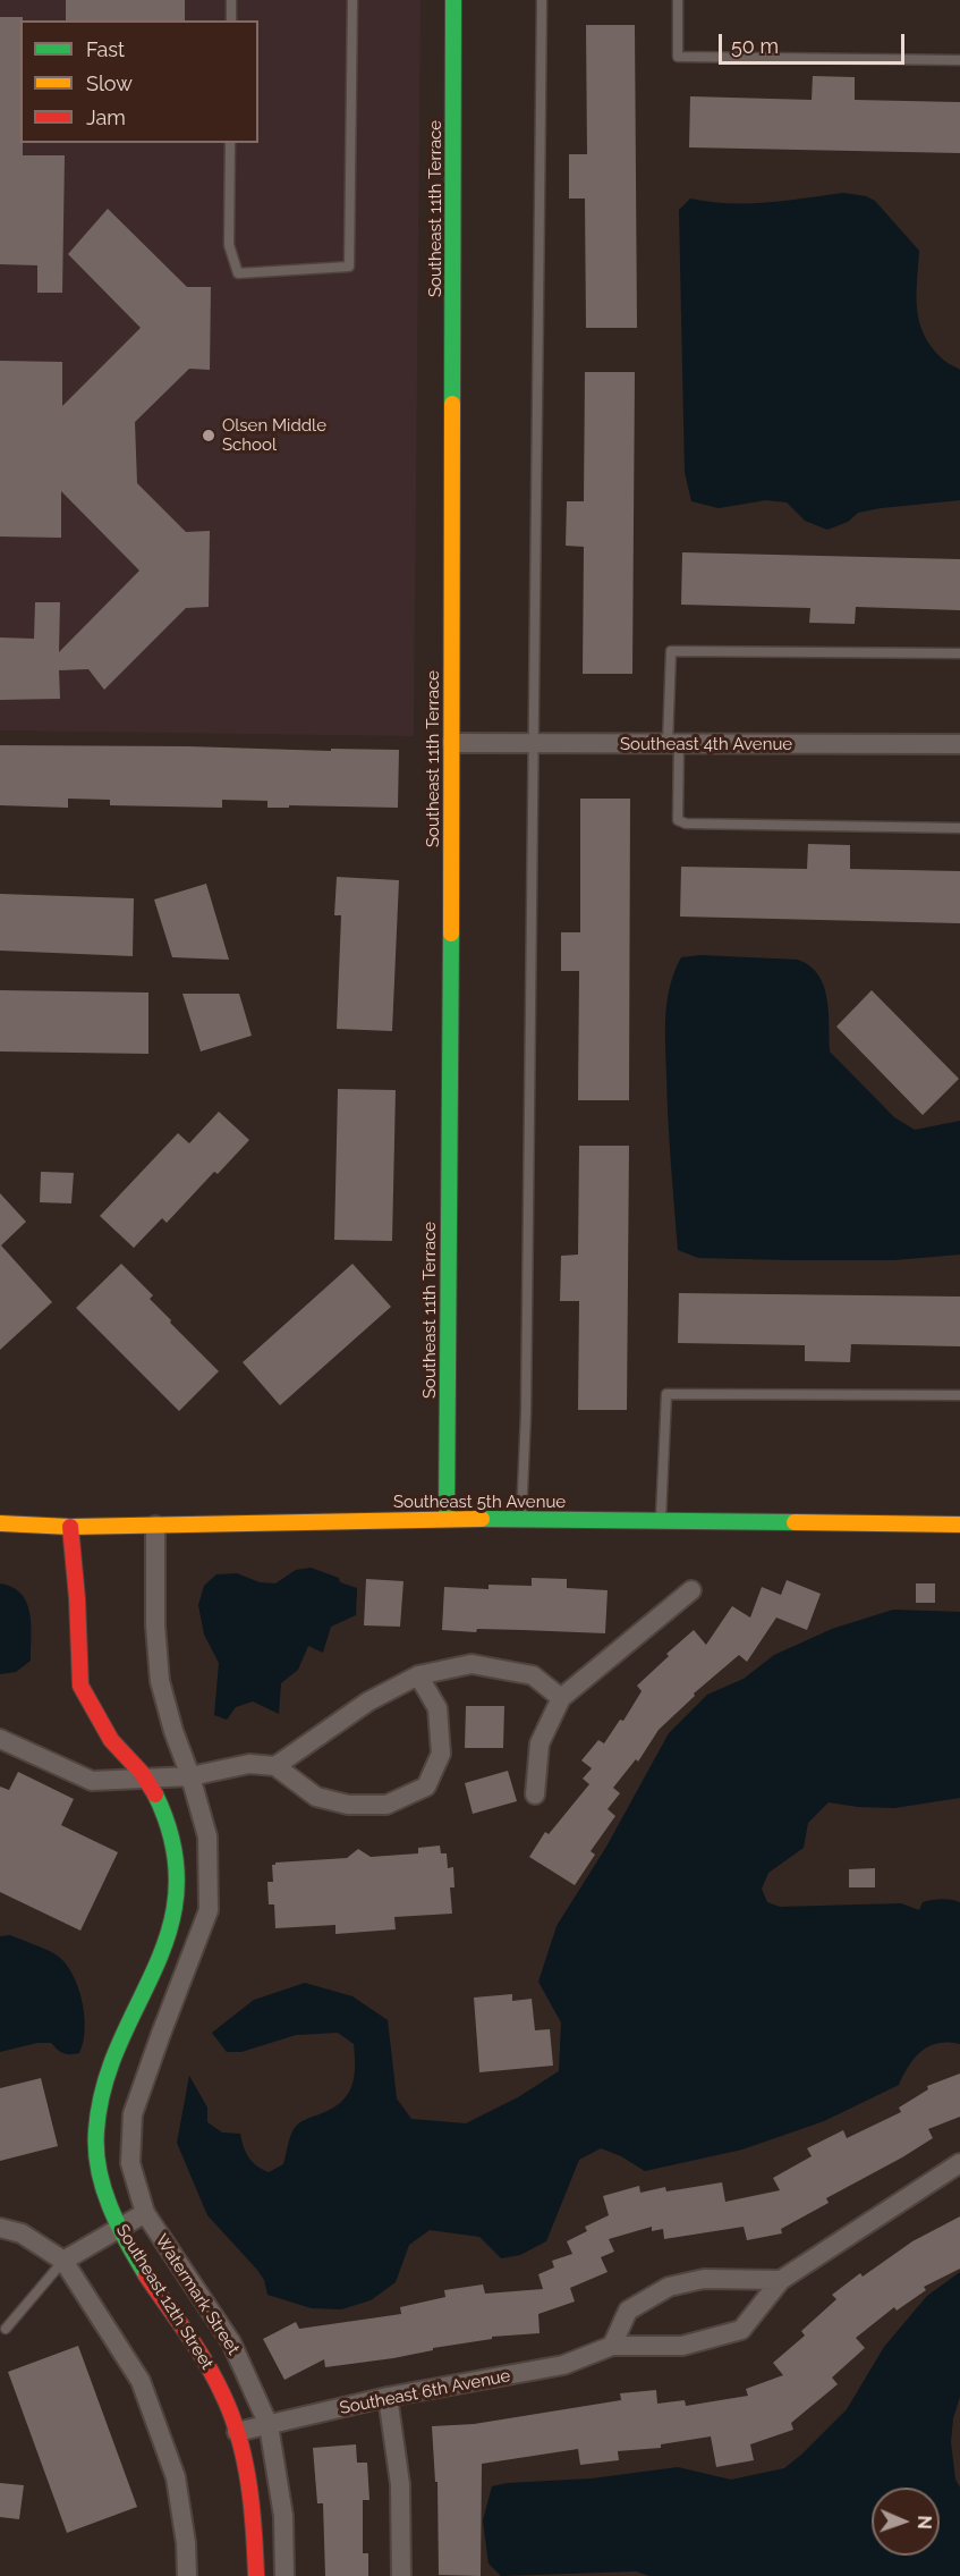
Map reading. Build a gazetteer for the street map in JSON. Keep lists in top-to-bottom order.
{
  "streets": {
    "street": [
      "Southeast 11th Terrace",
      "Southeast 4th Avenue",
      "Southeast 5th Avenue",
      "Watermark Street",
      "Southeast 12th Street",
      "Southeast 6th Avenue"
    ]
  },
  "crossings": [
    ["Southeast 11th Terrace", "Southeast 4th Avenue"],
    ["Southeast 11th Terrace", "Southeast 5th Avenue"],
    ["Southeast 5th Avenue", "Southeast 12th Street"],
    ["Watermark Street", "Southeast 12th Street"],
    ["Watermark Street", "Southeast 6th Avenue"],
    ["Southeast 12th Street", "Southeast 6th Avenue"]
  ],
  "places": ["Olsen Middle School"],
  "legend": ["Fast", "Slow", "Jam"],
  "scale_bar": "50 m",
  "north": "right"
}
